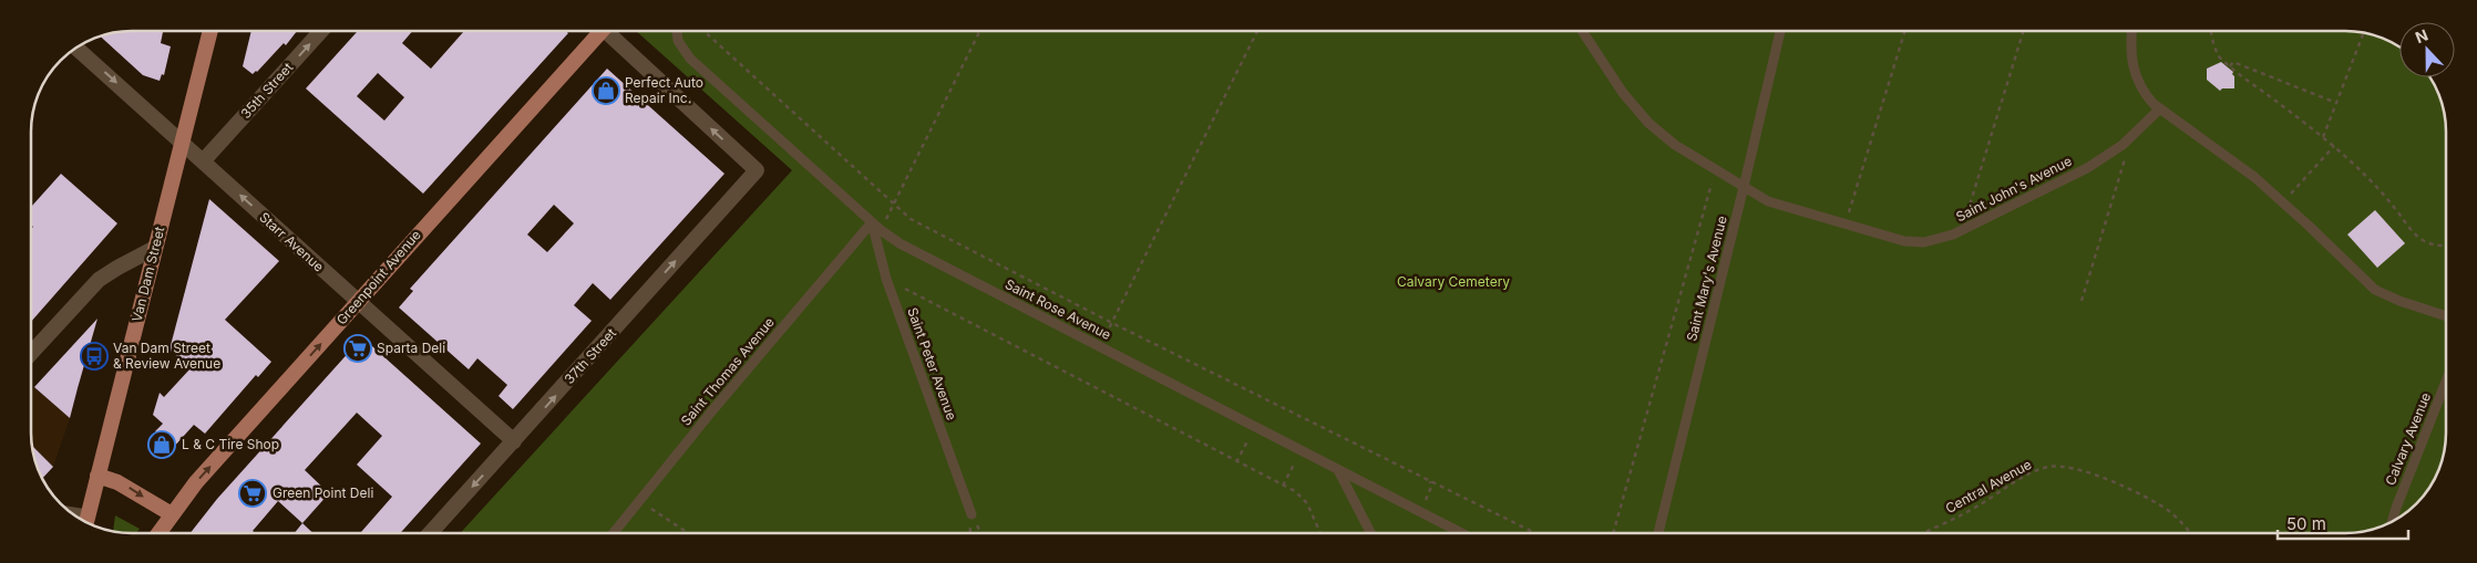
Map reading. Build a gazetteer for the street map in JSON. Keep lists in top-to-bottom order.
{
  "streets": {
    "main road": ["Van Dam Street", "Greenpoint Avenue"],
    "street": ["35th Street", "Starr Avenue", "37th Street"],
    "lane": [
      "Saint John's Avenue",
      "Saint Mary's Avenue",
      "Saint Rose Avenue",
      "Saint Peter Avenue",
      "Saint Thomas Avenue",
      "Calvary Avenue"
    ],
    "path": ["Central Avenue"]
  },
  "crossings": [
    ["35th Street", "Starr Avenue"],
    ["Saint John's Avenue", "Saint Mary's Avenue"],
    ["Starr Avenue", "Van Dam Street"],
    ["Starr Avenue", "Greenpoint Avenue"],
    ["Starr Avenue", "37th Street"],
    ["Saint Rose Avenue", "Saint Peter Avenue"],
    ["Saint Rose Avenue", "Saint Thomas Avenue"],
    ["Saint Peter Avenue", "Saint Thomas Avenue"]
  ],
  "one_way": ["35th Street", "Greenpoint Avenue"],
  "parks": ["Calvary Cemetery"],
  "places": {
    "shop": ["Perfect Auto Repair Inc.", "L & C Tire Shop"],
    "supermarket": ["Sparta Deli", "Green Point Deli"],
    "bus stop": ["Van Dam Street & Review Avenue"]
  },
  "scale_bar": "50 m",
  "north": "top"
}
